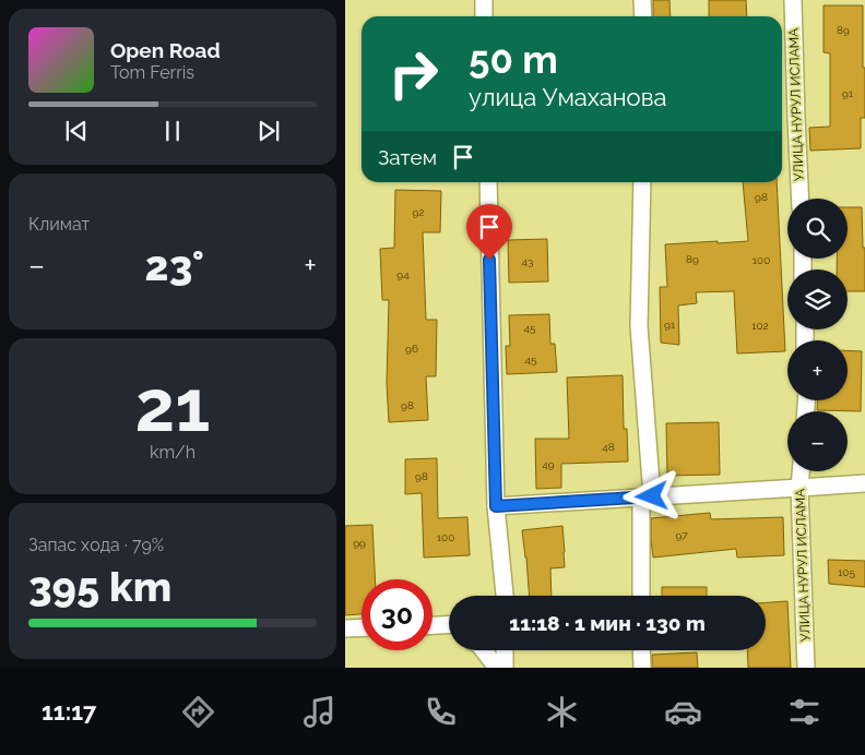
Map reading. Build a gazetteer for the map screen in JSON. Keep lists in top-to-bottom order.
{
  "streets": {
    "street": ["УЛИЦА НУРУЛ ИСЛАМА"]
  },
  "house_numbers": [
    "89",
    "91",
    "98",
    "92",
    "89",
    "100",
    "43",
    "94",
    "91",
    "102",
    "45",
    "96",
    "45",
    "98",
    "48",
    "49",
    "98",
    "97",
    "100",
    "99",
    "105"
  ],
  "page": {
    "turn": ["50 m", "улица Умаханова"],
    "song": ["Open Road", "Tom Ferris"],
    "then": "Затем",
    "tile": [
      "Климат",
      ["21", "km/h"],
      ["Запас хода · 79%", "395 km"]
    ],
    "map_buttons": ["+", "−"],
    "heat": ["−", "23°", "+"],
    "limit": "30",
    "trip": "11:18 · 1 мин · 130 m",
    "tabs": "11:17"
  }
}
